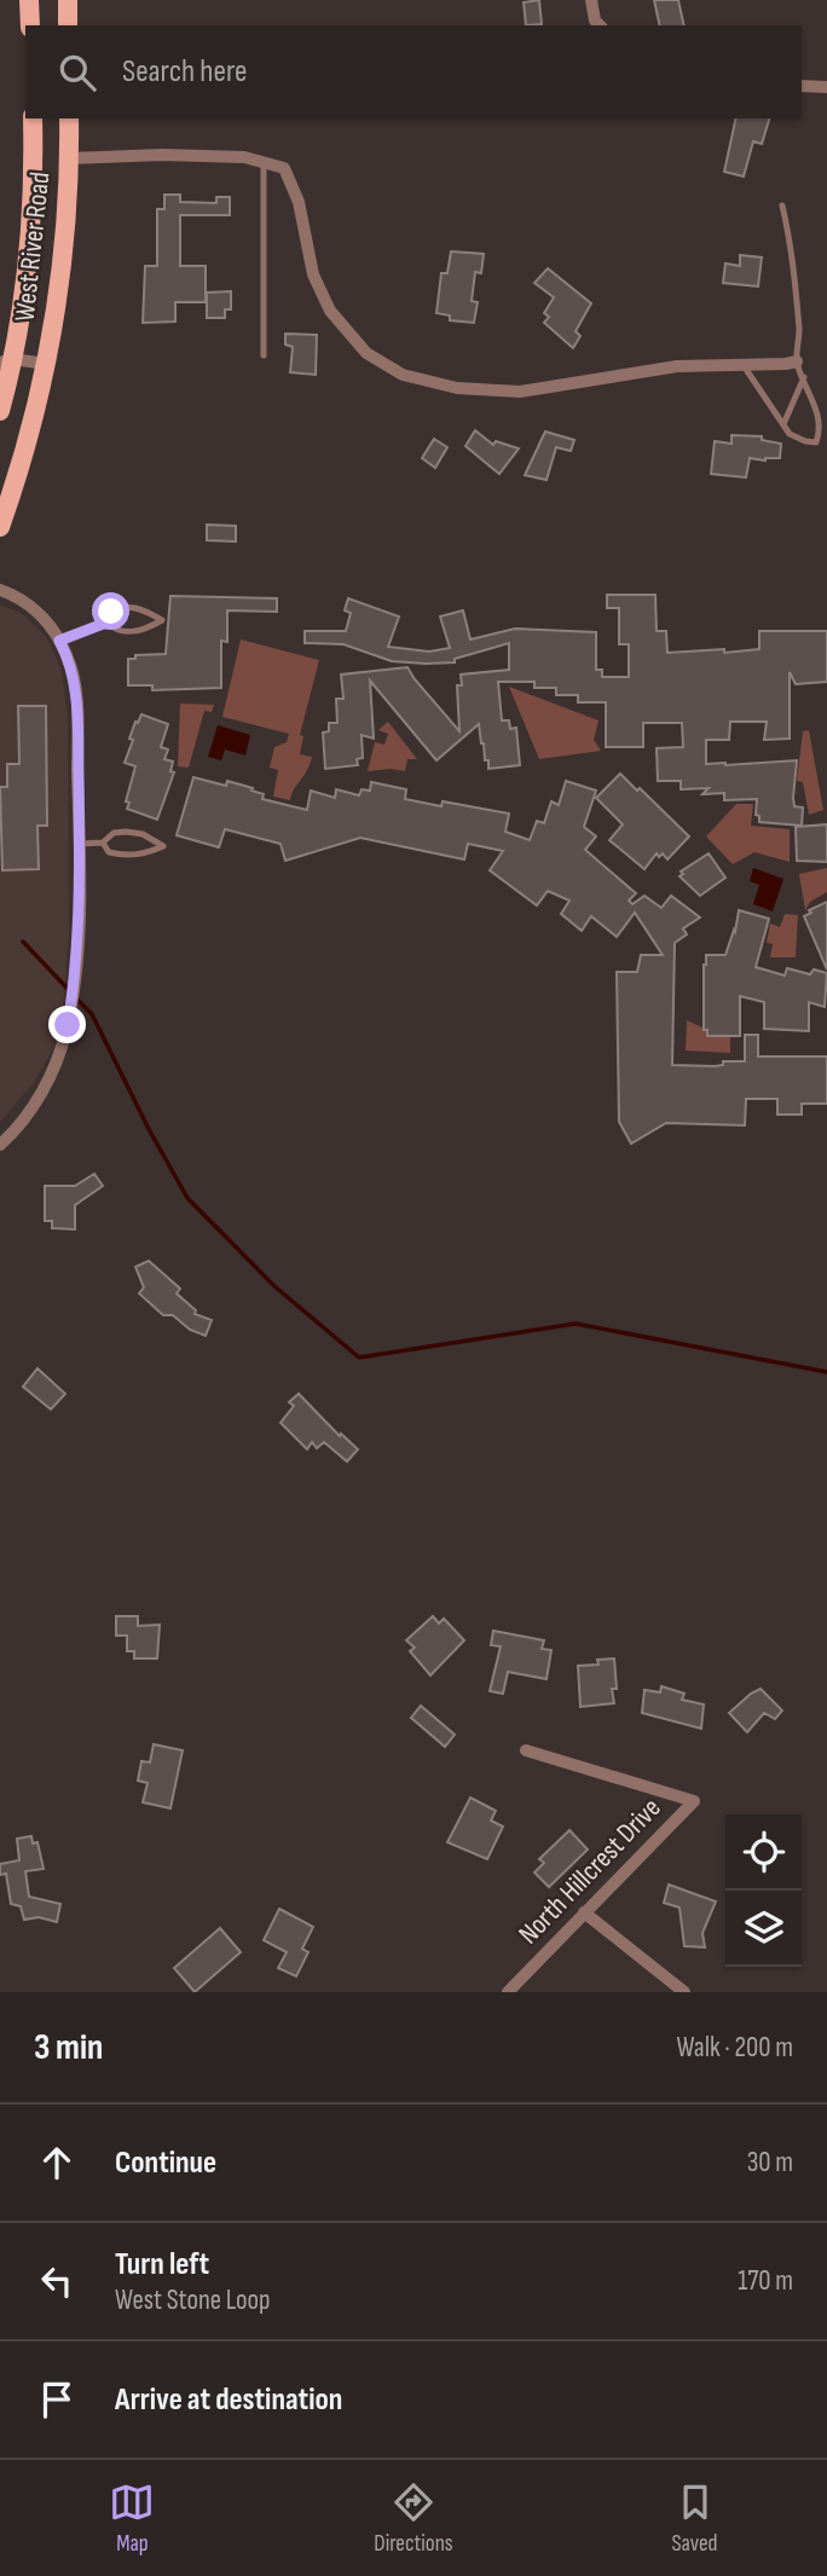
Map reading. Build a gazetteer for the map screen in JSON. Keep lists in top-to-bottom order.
{
  "streets": {
    "main road": ["West River Road"],
    "street": ["North Hillcrest Drive"]
  },
  "page": {
    "search": "Search here",
    "heading": ["3 min", "Walk · 200 m"],
    "list": [
      ["Continue", "30 m"],
      ["Turn left", "West Stone Loop", "170 m"],
      "Arrive at destination"
    ],
    "nav": ["Map", "Directions", "Saved"]
  }
}
